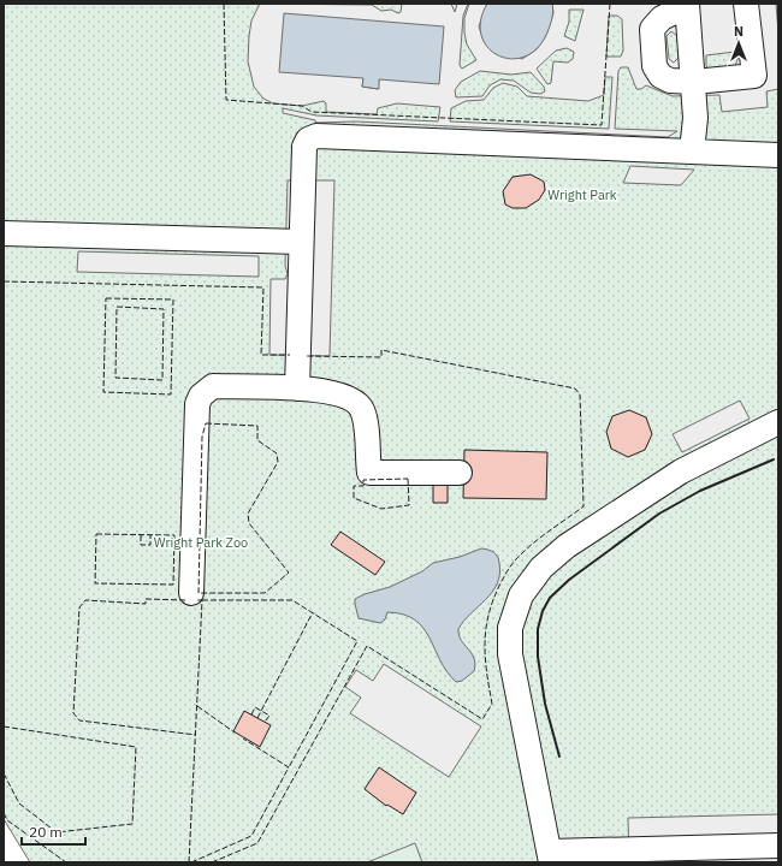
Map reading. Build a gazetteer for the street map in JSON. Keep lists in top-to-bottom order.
{
  "parks": ["Wright Park", "Wright Park Zoo"],
  "scale_bar": "20 m",
  "north": "top"
}
